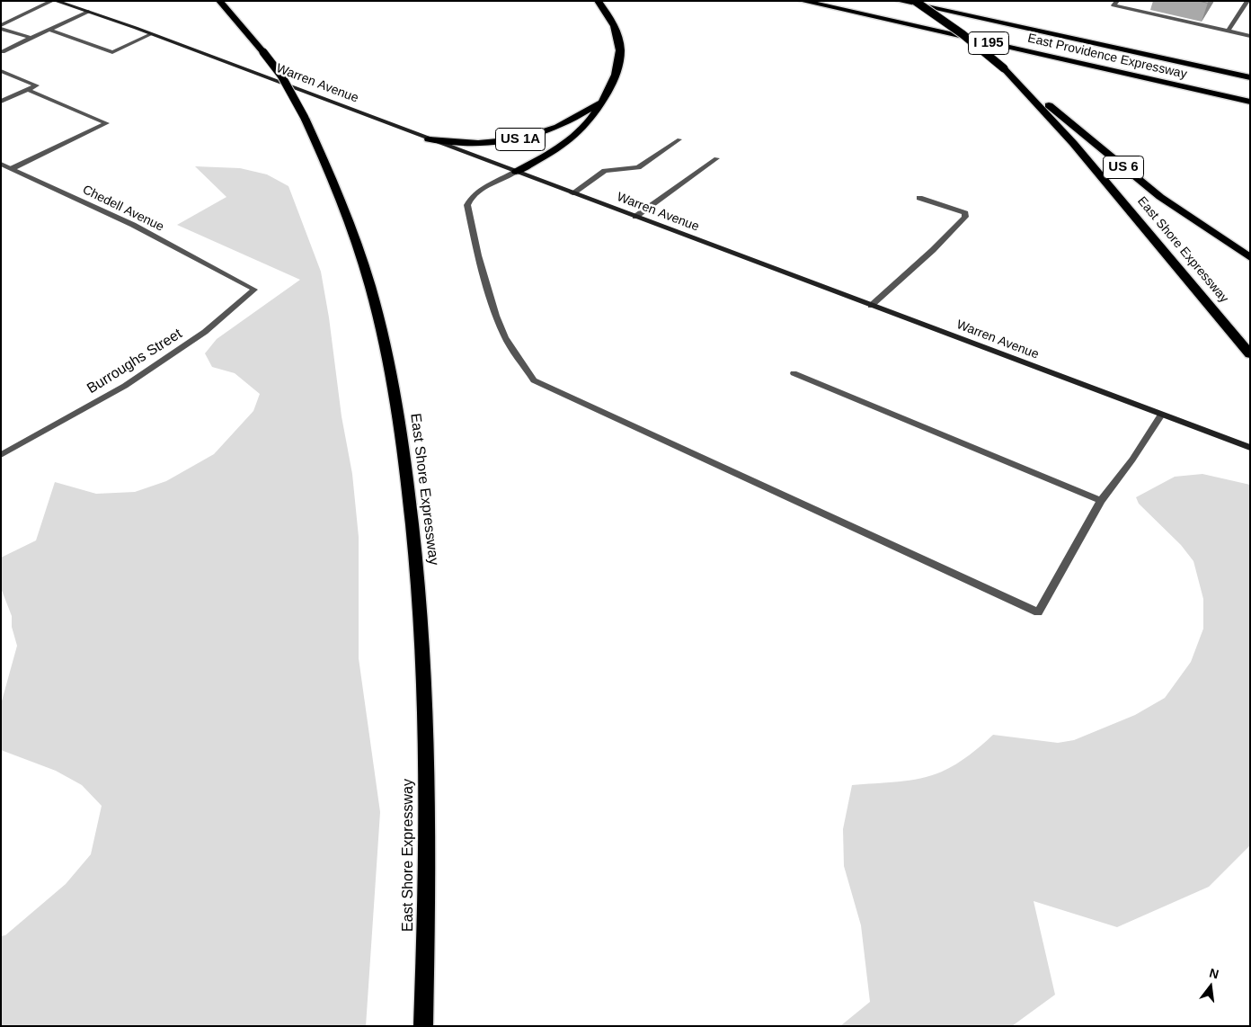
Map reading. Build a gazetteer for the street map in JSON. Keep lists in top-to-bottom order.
{
  "streets": {
    "highway": [
      "I 195",
      "East Providence Expressway",
      "US 1A",
      "US 6",
      "East Shore Expressway"
    ],
    "main road": ["Warren Avenue"],
    "street": ["Chedell Avenue", "Burroughs Street"]
  },
  "crossings": [
    ["Warren Avenue", "US 1A"],
    ["US 6", "East Shore Expressway"],
    ["Chedell Avenue", "Burroughs Street"]
  ],
  "north": "top"
}
